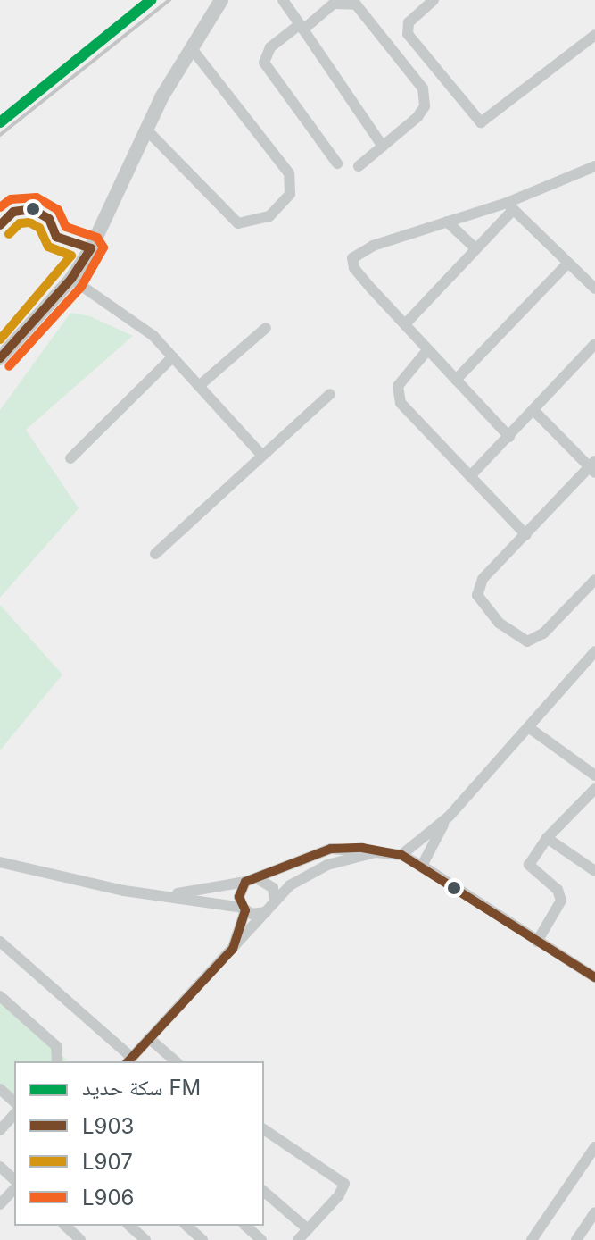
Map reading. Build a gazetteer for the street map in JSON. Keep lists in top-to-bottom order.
{
  "lines": [
    "rail line FM",
    "transit line L906",
    "transit line L903",
    "transit line L907"
  ],
  "legend": [
    "سكة حديد FM",
    "L903",
    "L907",
    "L906"
  ]
}
